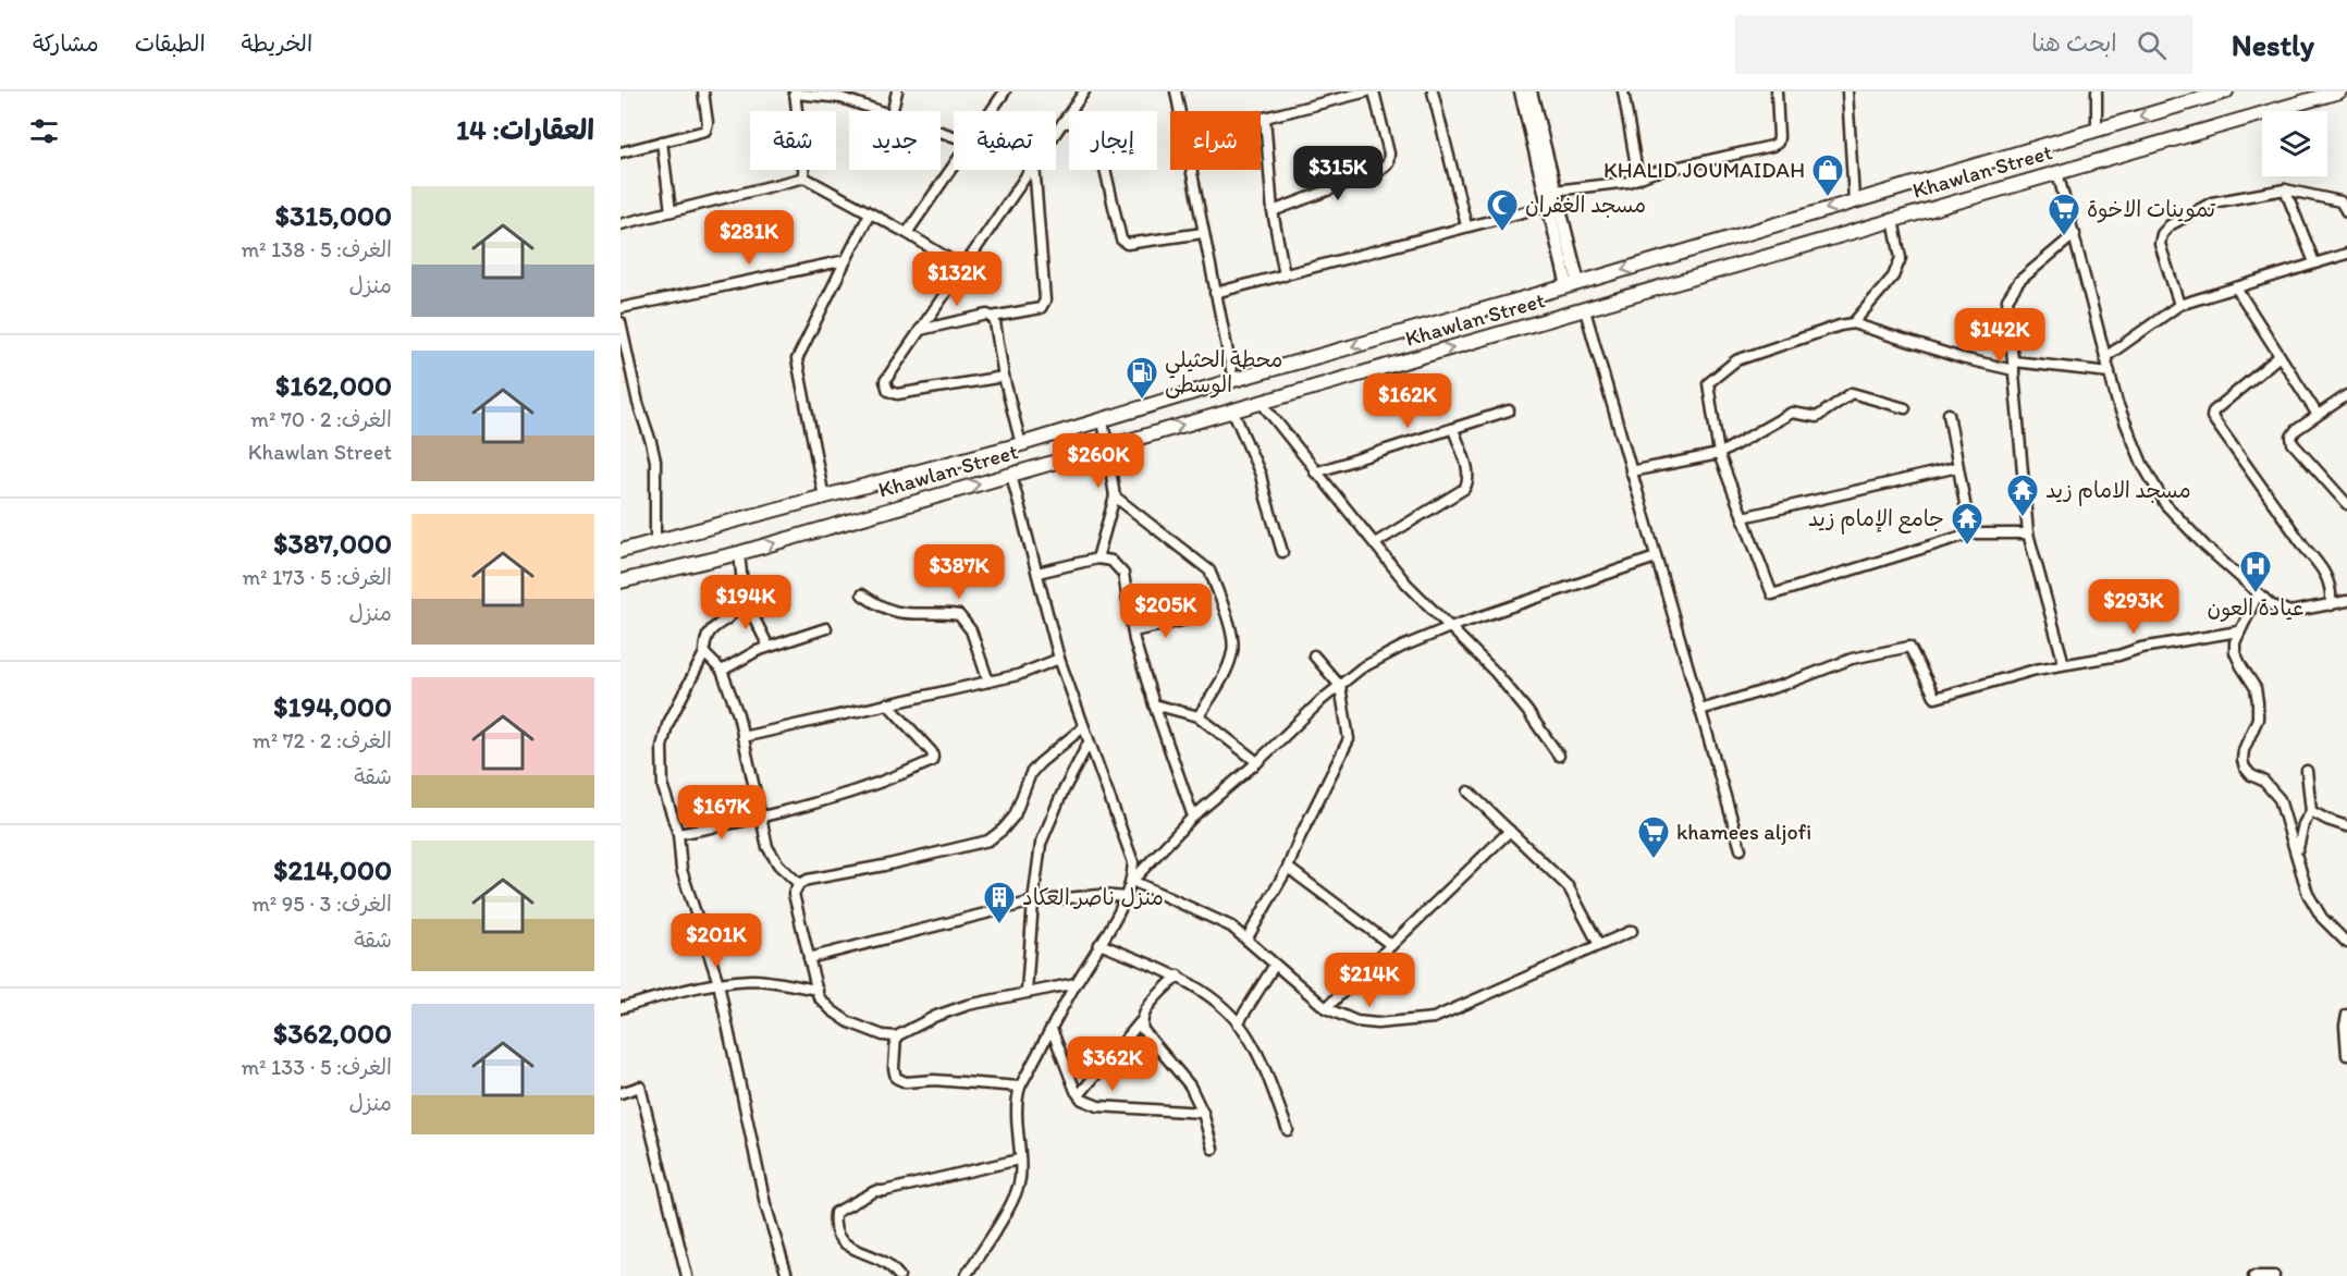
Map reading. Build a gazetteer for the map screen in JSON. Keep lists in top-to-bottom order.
{
  "streets": {
    "main road": ["Khawlan Street"]
  },
  "places": {
    "shop": ["KHALID JOUMAIDAH"],
    "mosque": ["مسجد الغفران"],
    "supermarket": ["تموينات الاخوة", "khamees aljofi"],
    "fuel station": ["محطة الحثيلي الوسطى"],
    "temple": ["مسجد الامام زيد", "جامع الإمام زيد"],
    "hospital": ["عيادة العون"],
    "building": ["منزل ناصر العكاد"]
  },
  "page": {
    "header": "Nestly",
    "search": "ابحث هنا",
    "nav": ["الخريطة", "الطبقات", "مشاركة"],
    "heading": "العقارات: 14",
    "chip": [
      "شراء",
      "إيجار",
      "تصفية",
      "جديد",
      "شقة"
    ],
    "price": [
      "$315K",
      "$281K",
      "$132K",
      "$142K",
      "$162K",
      "$260K",
      "$387K",
      "$194K",
      "$293K",
      "$205K",
      "$167K",
      "$201K",
      "$214K",
      "$362K"
    ],
    "list": [
      {
        "name": "$315,000",
        "note": "الغرف: 5 · 138 m² · منزل"
      },
      {
        "name": "$162,000",
        "note": "الغرف: 2 · 70 m² · Khawlan Street"
      },
      {
        "name": "$387,000",
        "note": "الغرف: 5 · 173 m² · منزل"
      },
      {
        "name": "$194,000",
        "note": "الغرف: 2 · 72 m² · شقة"
      },
      {
        "name": "$214,000",
        "note": "الغرف: 3 · 95 m² · شقة"
      },
      {
        "name": "$362,000",
        "note": "الغرف: 5 · 133 m² · منزل"
      }
    ]
  }
}
